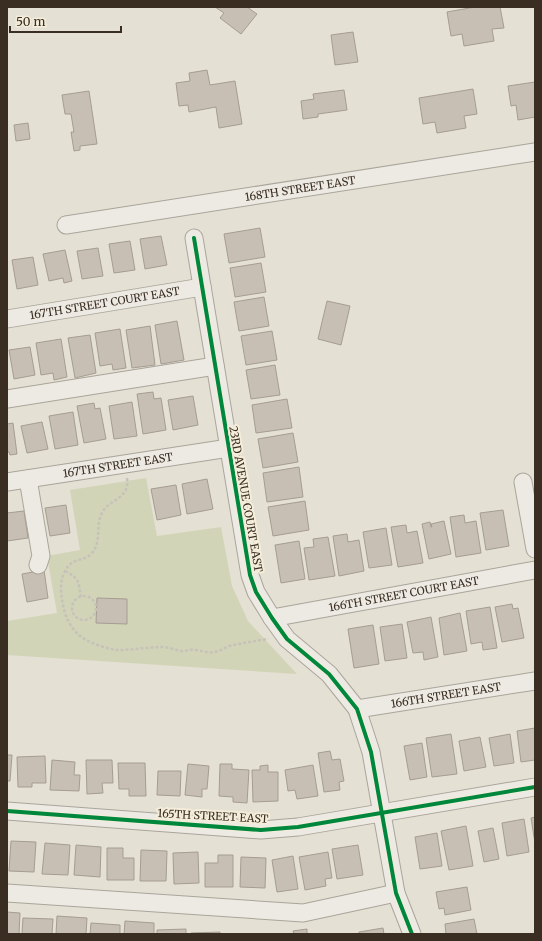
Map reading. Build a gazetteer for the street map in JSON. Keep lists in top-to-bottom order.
{
  "streets": {
    "street": [
      "168TH STREET EAST",
      "167TH STREET COURT EAST",
      "167TH STREET EAST",
      "23RD AVENUE COURT EAST",
      "166TH STREET COURT EAST",
      "166TH STREET EAST",
      "165TH STREET EAST"
    ]
  },
  "crossings": [
    ["167TH STREET COURT EAST", "23RD AVENUE COURT EAST"],
    ["167TH STREET EAST", "23RD AVENUE COURT EAST"],
    ["23RD AVENUE COURT EAST", "166TH STREET COURT EAST"],
    ["23RD AVENUE COURT EAST", "166TH STREET EAST"],
    ["23RD AVENUE COURT EAST", "165TH STREET EAST"]
  ],
  "scale_bar": "50 m"
}
